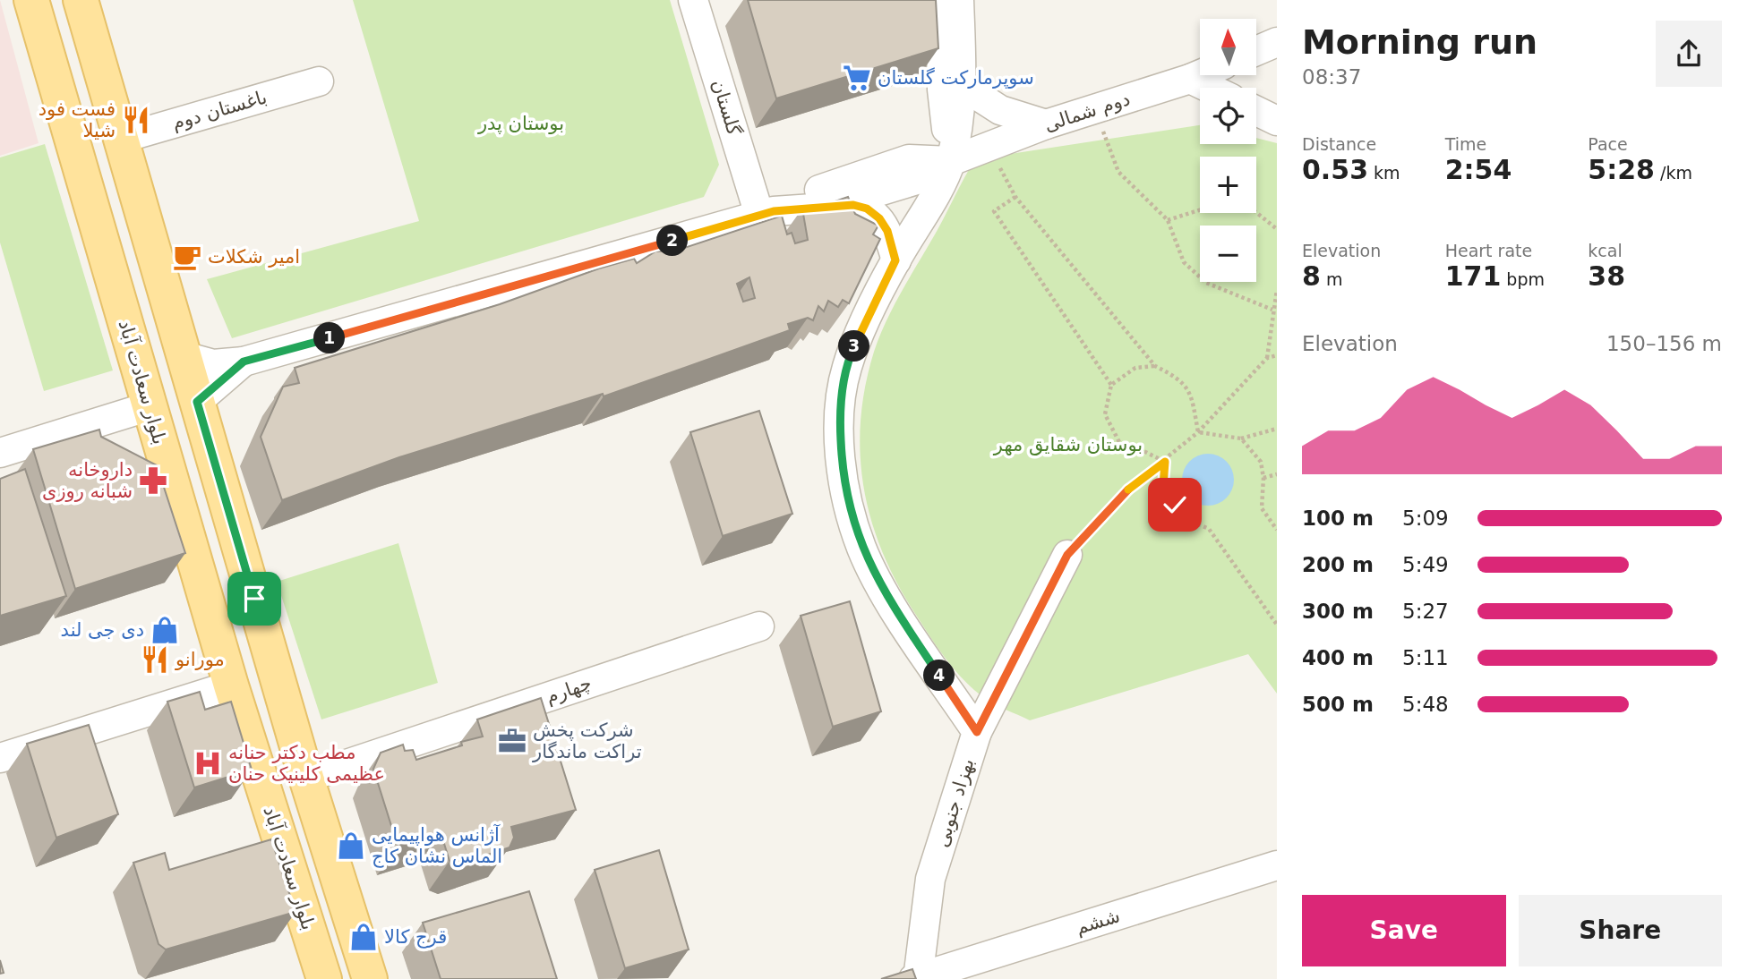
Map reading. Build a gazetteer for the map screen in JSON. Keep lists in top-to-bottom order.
{
  "streets": {
    "main road": ["بلوار سعادت آباد"],
    "street": [
      "گلستان",
      "باغستان دوم",
      "دوم شمالی",
      "چهارم",
      "بهزاد جنوبی",
      "ششم"
    ]
  },
  "crossings": [
    ["دوم شمالی", "بهزاد جنوبی"],
    ["بهزاد جنوبی", "ششم"]
  ],
  "parks": ["بوستان پدر", "بوستان شقایق مهر"],
  "places": {
    "supermarket": ["سوپرمارکت گلستان"],
    "restaurant": ["فست فود شیلا", "مورانو"],
    "cafe": ["امیر شکلات"],
    "pharmacy": ["داروخانه شبانه روزی"],
    "shop": ["دی جی لند", "آژانس هواپیمایی الماس نشان کاج", "قرج کالا"],
    "office": ["شرکت پخش تراکت ماندگار"],
    "hospital": ["مطب دکتر حنانه عظیمی کلینیک حنان"]
  },
  "north": "top",
  "page": {
    "heading": ["Morning run", "08:37"],
    "map_buttons": ["+", "−"],
    "stats": [
      ["Distance", "0.53 km"],
      ["Time", "2:54"],
      ["Pace", "5:28 /km"],
      ["Elevation", "8 m"],
      ["Heart rate", "171 bpm"],
      ["kcal", "38"]
    ],
    "pins": [
      "2",
      "1",
      "3",
      "4"
    ],
    "chart": ["Elevation", "150–156 m"],
    "list": [
      {
        "name": "100 m",
        "note": "5:09"
      },
      {
        "name": "200 m",
        "note": "5:49"
      },
      {
        "name": "300 m",
        "note": "5:27"
      },
      {
        "name": "400 m",
        "note": "5:11"
      },
      {
        "name": "500 m",
        "note": "5:48"
      }
    ],
    "buttons": ["Save", "Share"]
  }
}
